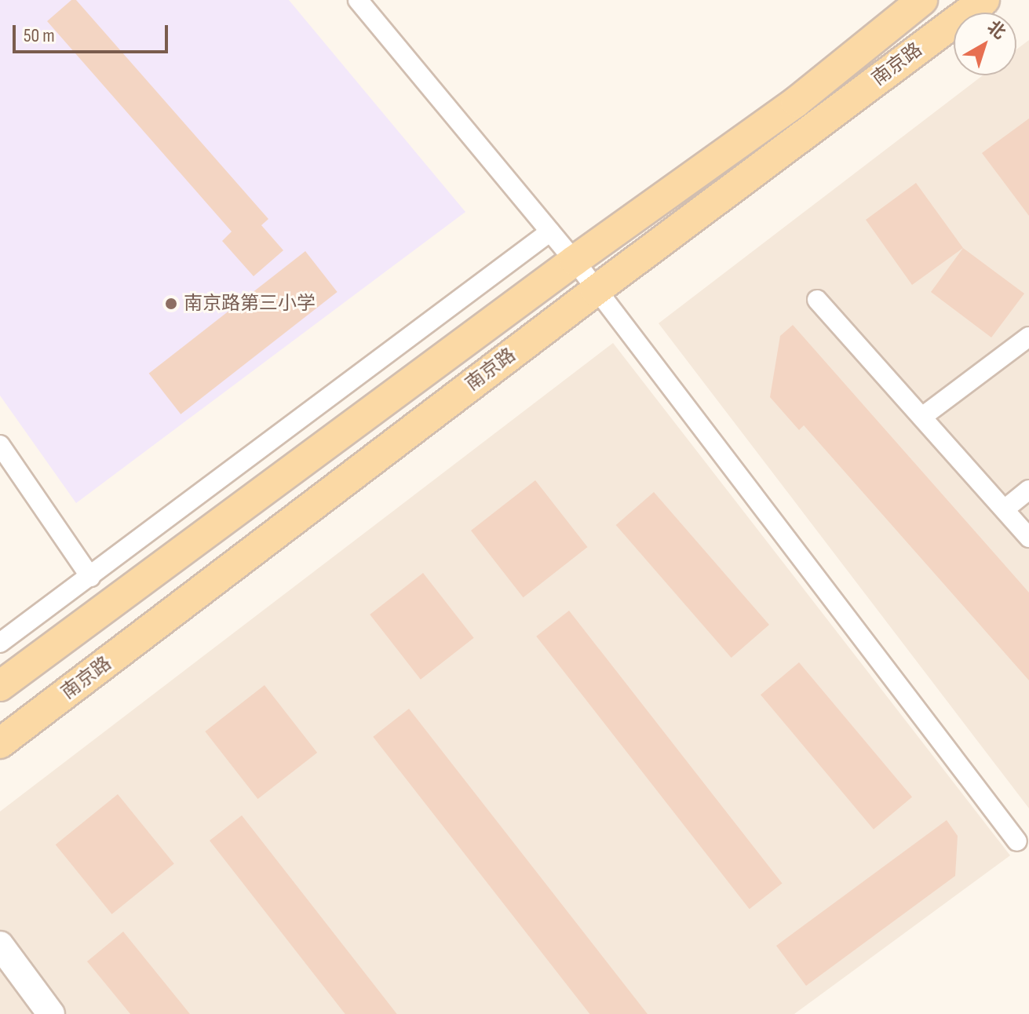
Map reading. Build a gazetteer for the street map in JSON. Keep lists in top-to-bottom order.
{
  "streets": {
    "main road": ["南京路"]
  },
  "places": ["南京路第三小学"],
  "scale_bar": "50 m",
  "north": "top right"
}
